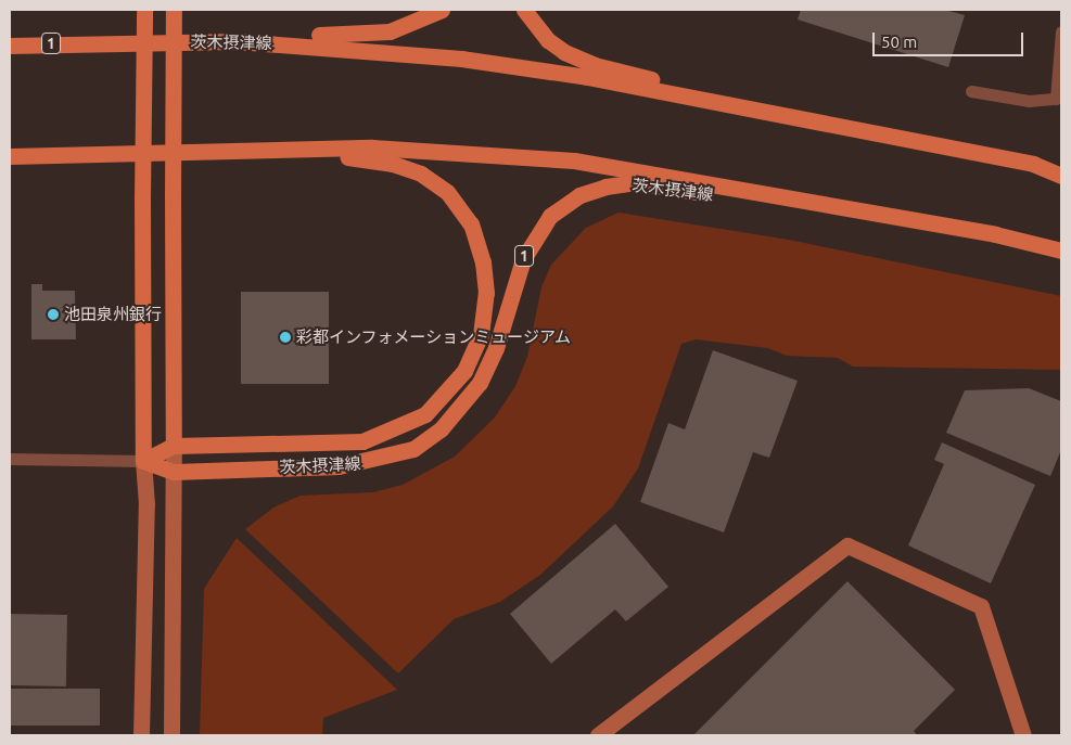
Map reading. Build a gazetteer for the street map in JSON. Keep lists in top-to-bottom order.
{
  "streets": {
    "main road": ["茨木摂津線", "1"]
  },
  "places": ["池田泉州銀行", "彩都インフォメーションミュージアム"],
  "scale_bar": "50 m"
}
